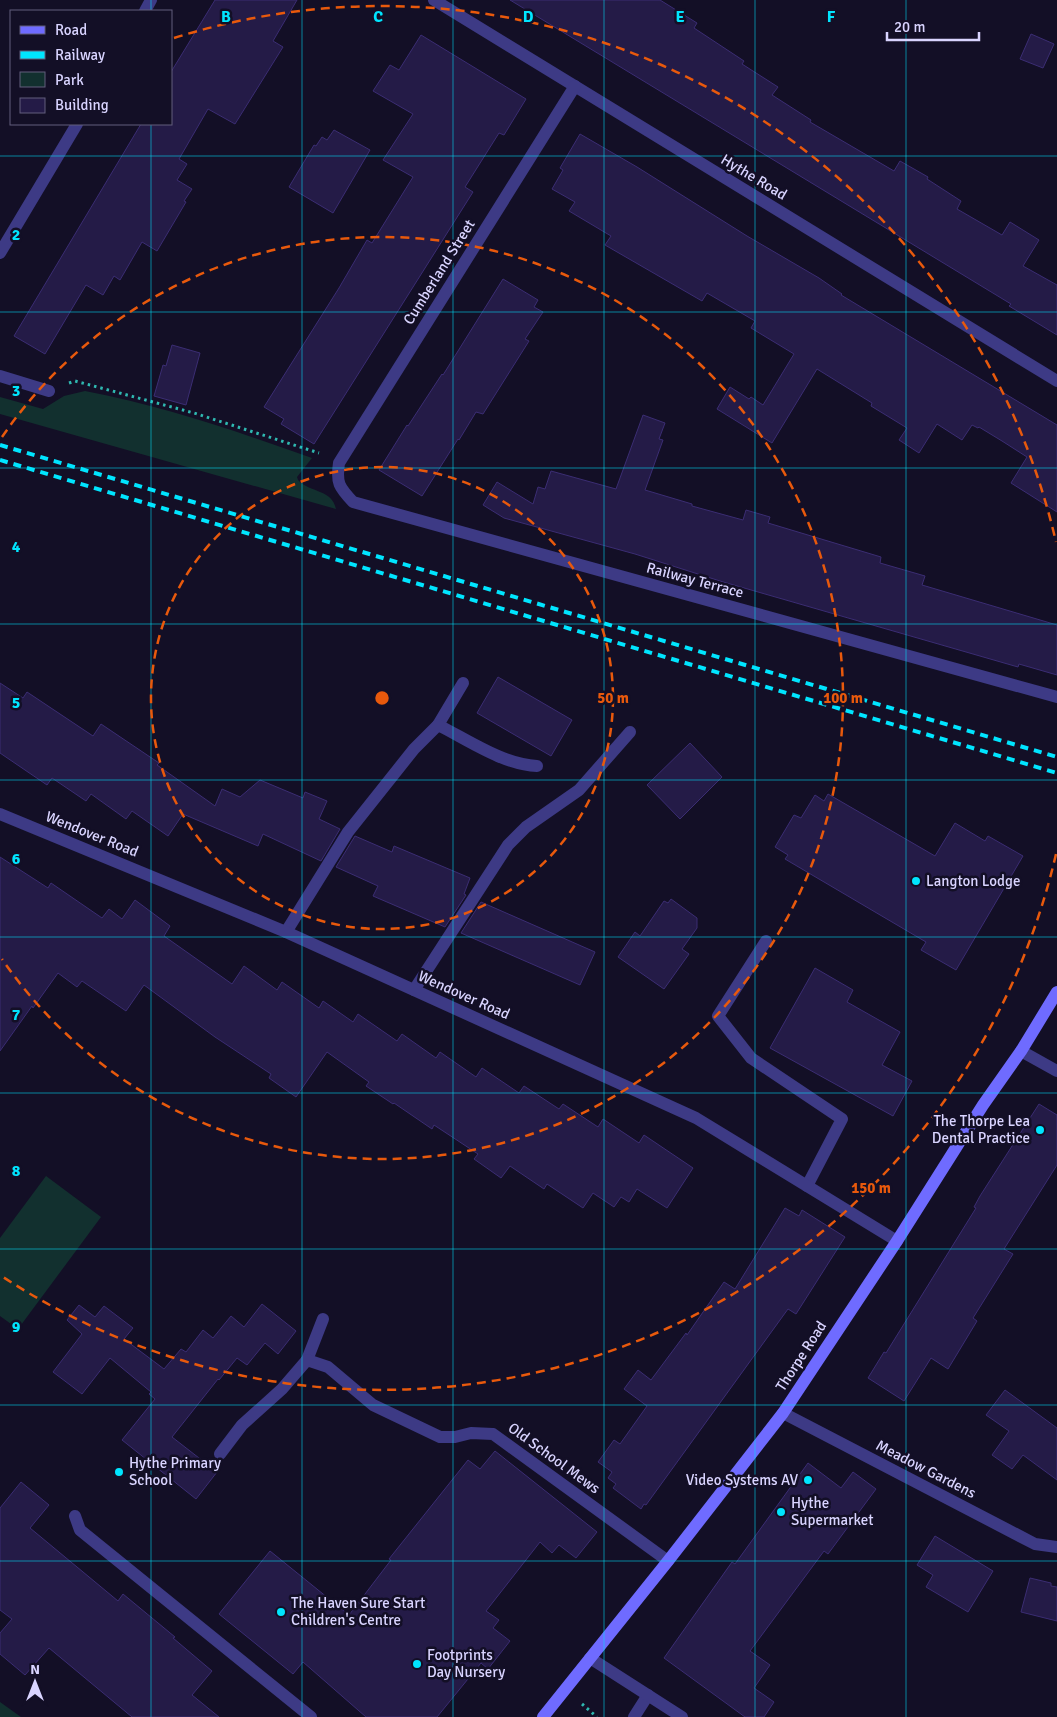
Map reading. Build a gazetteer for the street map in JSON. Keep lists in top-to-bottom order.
{
  "streets": {
    "main road": ["Thorpe Road"],
    "street": [
      "Hythe Road",
      "Cumberland Street",
      "Railway Terrace",
      "Wendover Road",
      "Old School Mews",
      "Meadow Gardens"
    ]
  },
  "crossings": [
    ["Hythe Road", "Cumberland Street"],
    ["Cumberland Street", "Railway Terrace"],
    ["Wendover Road", "Thorpe Road"],
    ["Thorpe Road", "Old School Mews"],
    ["Thorpe Road", "Meadow Gardens"]
  ],
  "places": [
    "Langton Lodge",
    "The Thorpe Lea Dental Practice",
    "Hythe Primary School",
    "Video Systems AV",
    "Hythe Supermarket",
    "The Haven Sure Start Children's Centre",
    "Footprints Day Nursery"
  ],
  "legend": [
    "Road",
    "Railway",
    "Park",
    "Building"
  ],
  "scale_bar": "20 m",
  "north": "top",
  "grid": {
    "columns": [
      "B",
      "C",
      "D",
      "E",
      "F"
    ],
    "rows": [
      "2",
      "3",
      "4",
      "5",
      "6",
      "7",
      "8",
      "9"
    ]
  },
  "rings": ["50 m", "100 m", "150 m"]
}
